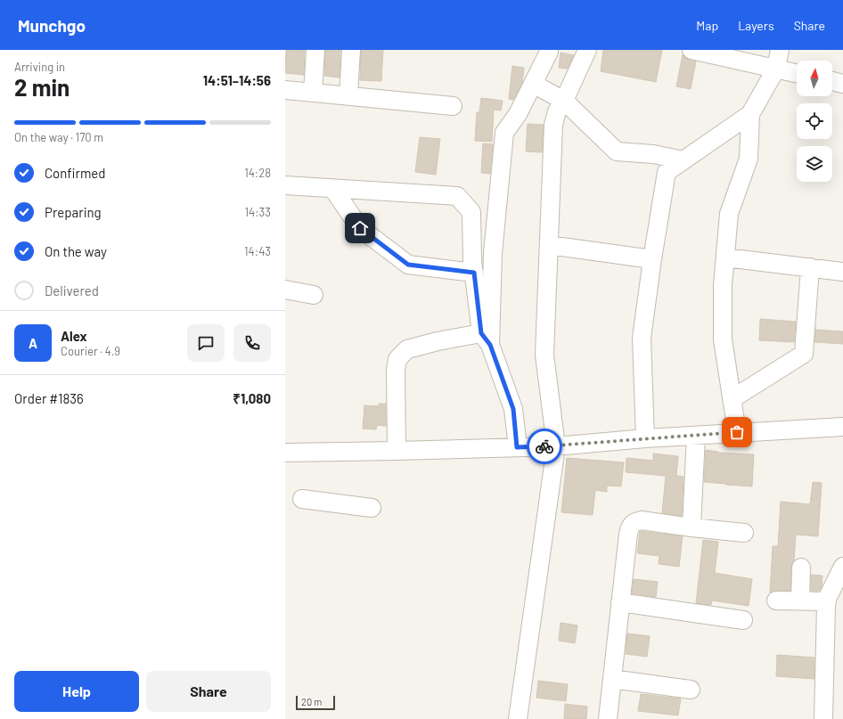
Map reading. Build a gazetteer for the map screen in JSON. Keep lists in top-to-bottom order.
{
  "scale_bar": "20 m",
  "north": "top",
  "page": {
    "header": "Munchgo",
    "nav": ["Map", "Layers", "Share"],
    "heading": ["2 min", "Arriving in", "14:51–14:56"],
    "panel": [
      "Alex",
      "Courier · 4.9",
      "Order #1836",
      "₹1,080"
    ],
    "bar": "On the way · 170 m",
    "list": [
      ["Confirmed", "14:28"],
      ["Preparing", "14:33"],
      ["On the way", "14:43"],
      "Delivered"
    ],
    "round": "A",
    "buttons": ["Help", "Share"],
    "scale": "20 m"
  }
}
